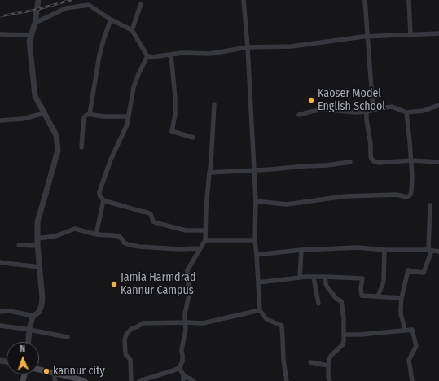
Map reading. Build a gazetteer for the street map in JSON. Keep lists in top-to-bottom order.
{
  "places": ["Kaoser Model English School", "Jamia Harmdrad Kannur Campus", "kannur city"],
  "north": "top"
}
